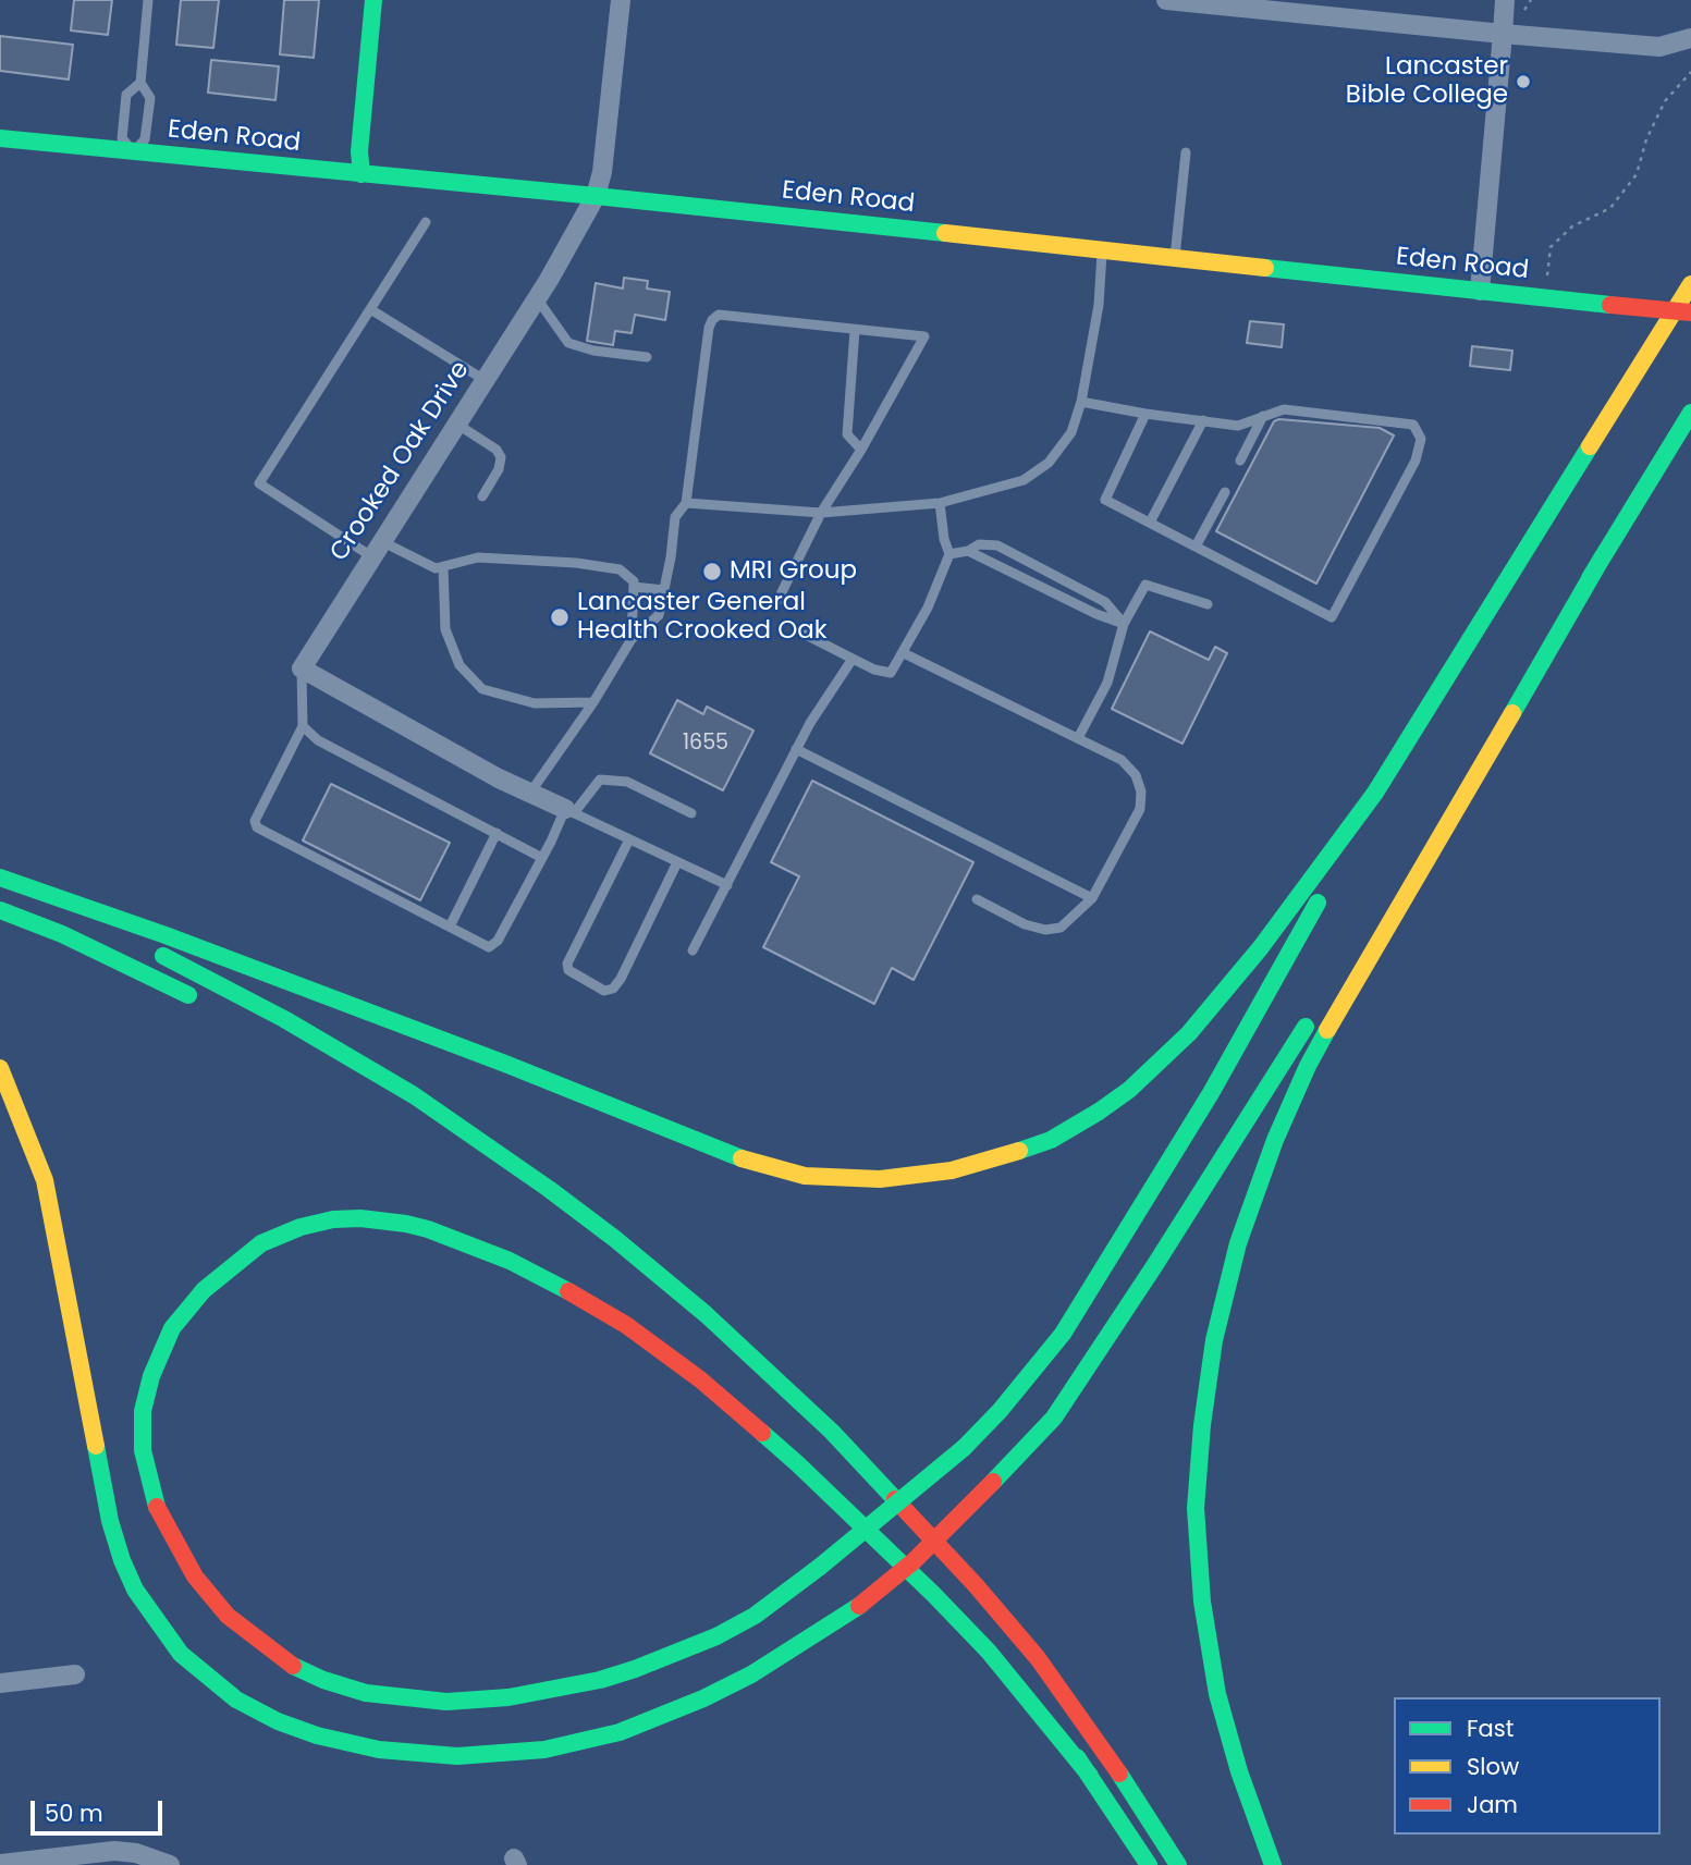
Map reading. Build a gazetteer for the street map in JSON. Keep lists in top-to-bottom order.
{
  "streets": {
    "main road": ["Eden Road"],
    "street": ["Crooked Oak Drive"]
  },
  "crossings": [
    ["Eden Road", "Crooked Oak Drive"]
  ],
  "places": ["Lancaster Bible College", "MRI Group", "Lancaster General Health Crooked Oak"],
  "house_numbers": ["1655"],
  "legend": ["Fast", "Slow", "Jam"],
  "scale_bar": "50 m"
}
